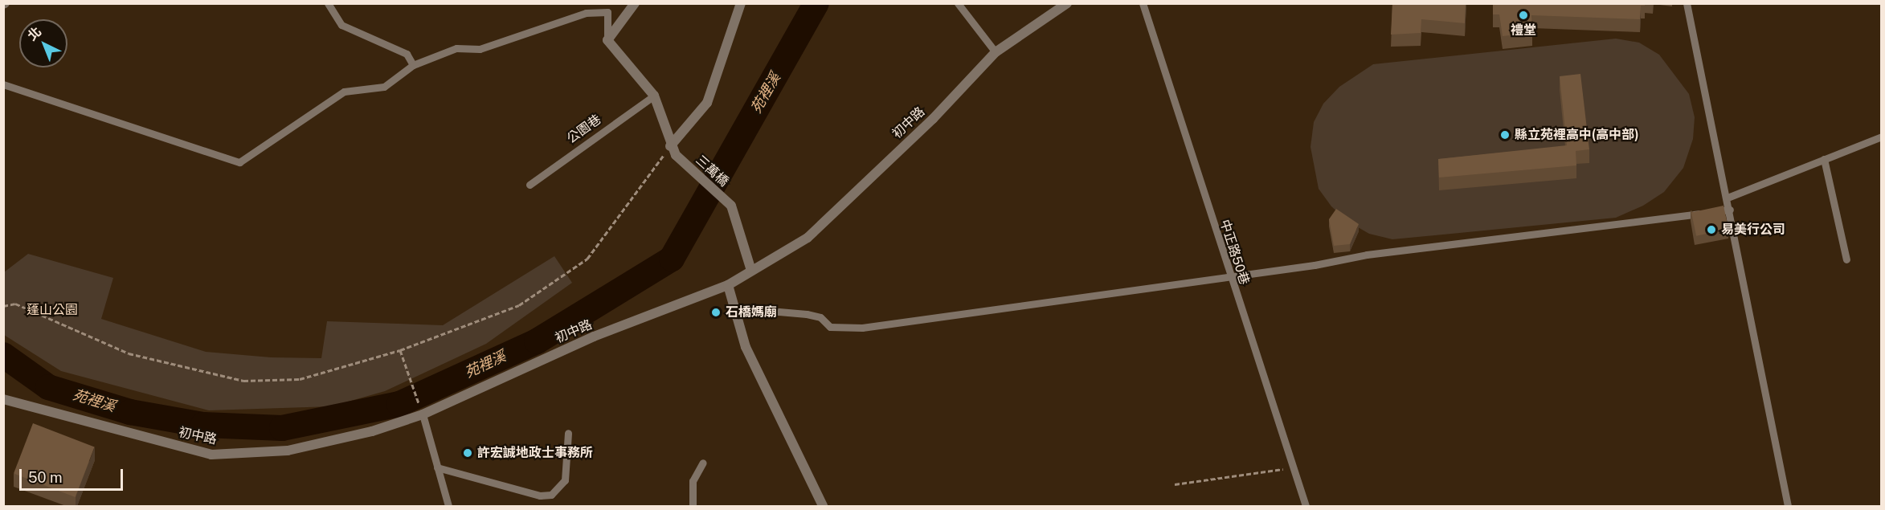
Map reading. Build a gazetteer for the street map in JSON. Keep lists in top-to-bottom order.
{
  "streets": {
    "street": ["初中路", "三萬橋"],
    "lane": ["公園巷", "中正路50巷"]
  },
  "crossings": [
    ["初中路", "三萬橋"]
  ],
  "water": ["苑裡溪"],
  "parks": ["蓬山公園"],
  "places": [
    "禮堂",
    "縣立苑裡高中(高中部)",
    "易美行公司",
    "石橋媽廟",
    "許宏誠地政士事務所"
  ],
  "scale_bar": "50 m",
  "north": "top left"
}
